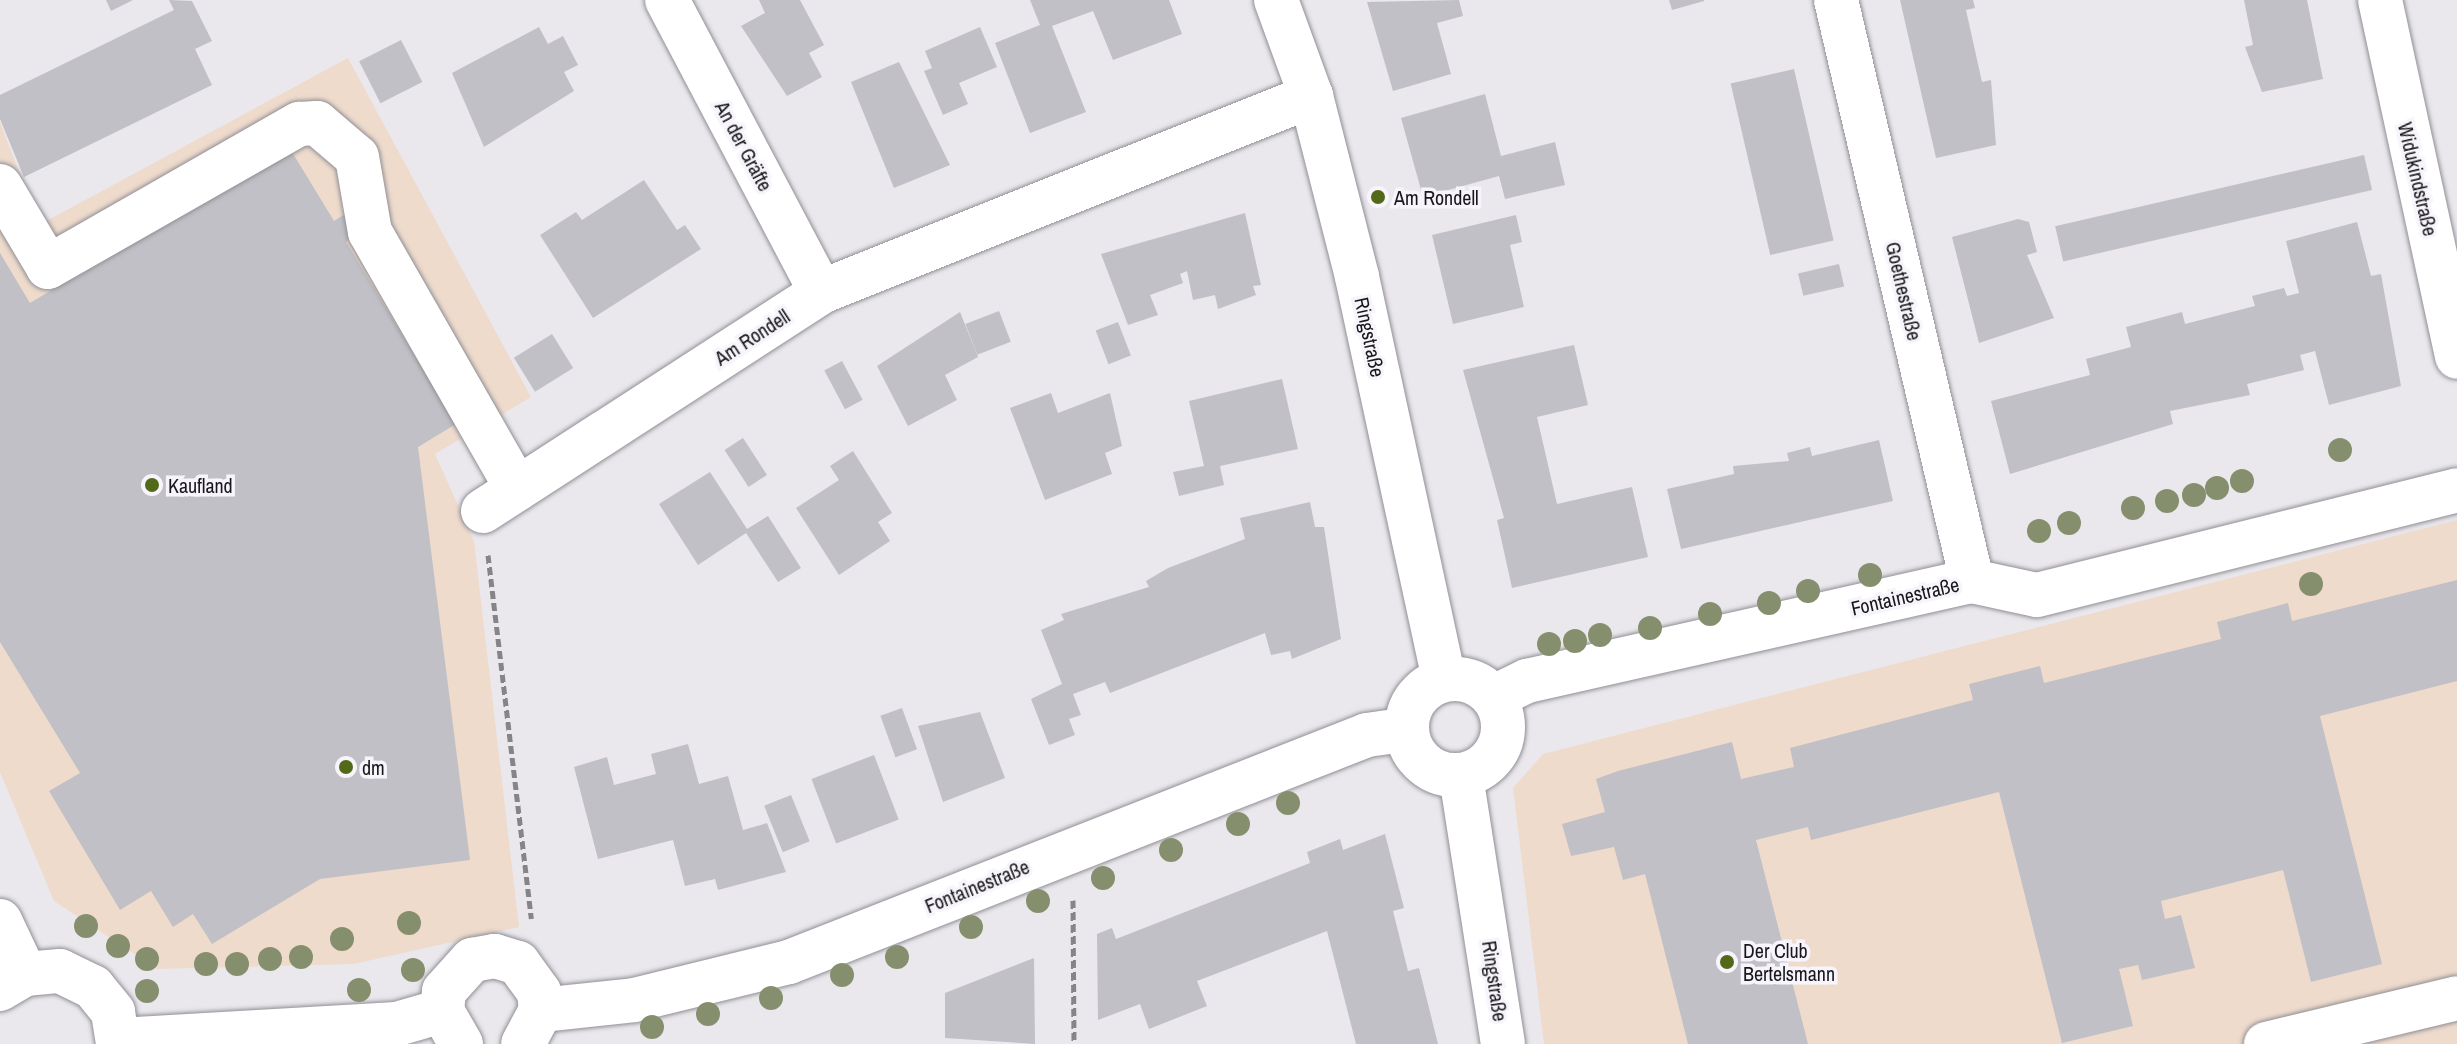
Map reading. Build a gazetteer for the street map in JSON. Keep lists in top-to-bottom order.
{
  "streets": {
    "street": [
      "An der Gräfte",
      "Widukindstraße",
      "Goethestraße",
      "Am Rondell",
      "Ringstraße",
      "Fontainestraße"
    ]
  },
  "crossings": [
    ["An der Gräfte", "Am Rondell"],
    ["Goethestraße", "Fontainestraße"],
    ["Am Rondell", "Ringstraße"],
    ["Ringstraße", "Fontainestraße"]
  ],
  "places": [
    "Am Rondell",
    "Kaufland",
    "dm",
    "Der Club Bertelsmann"
  ]
}
